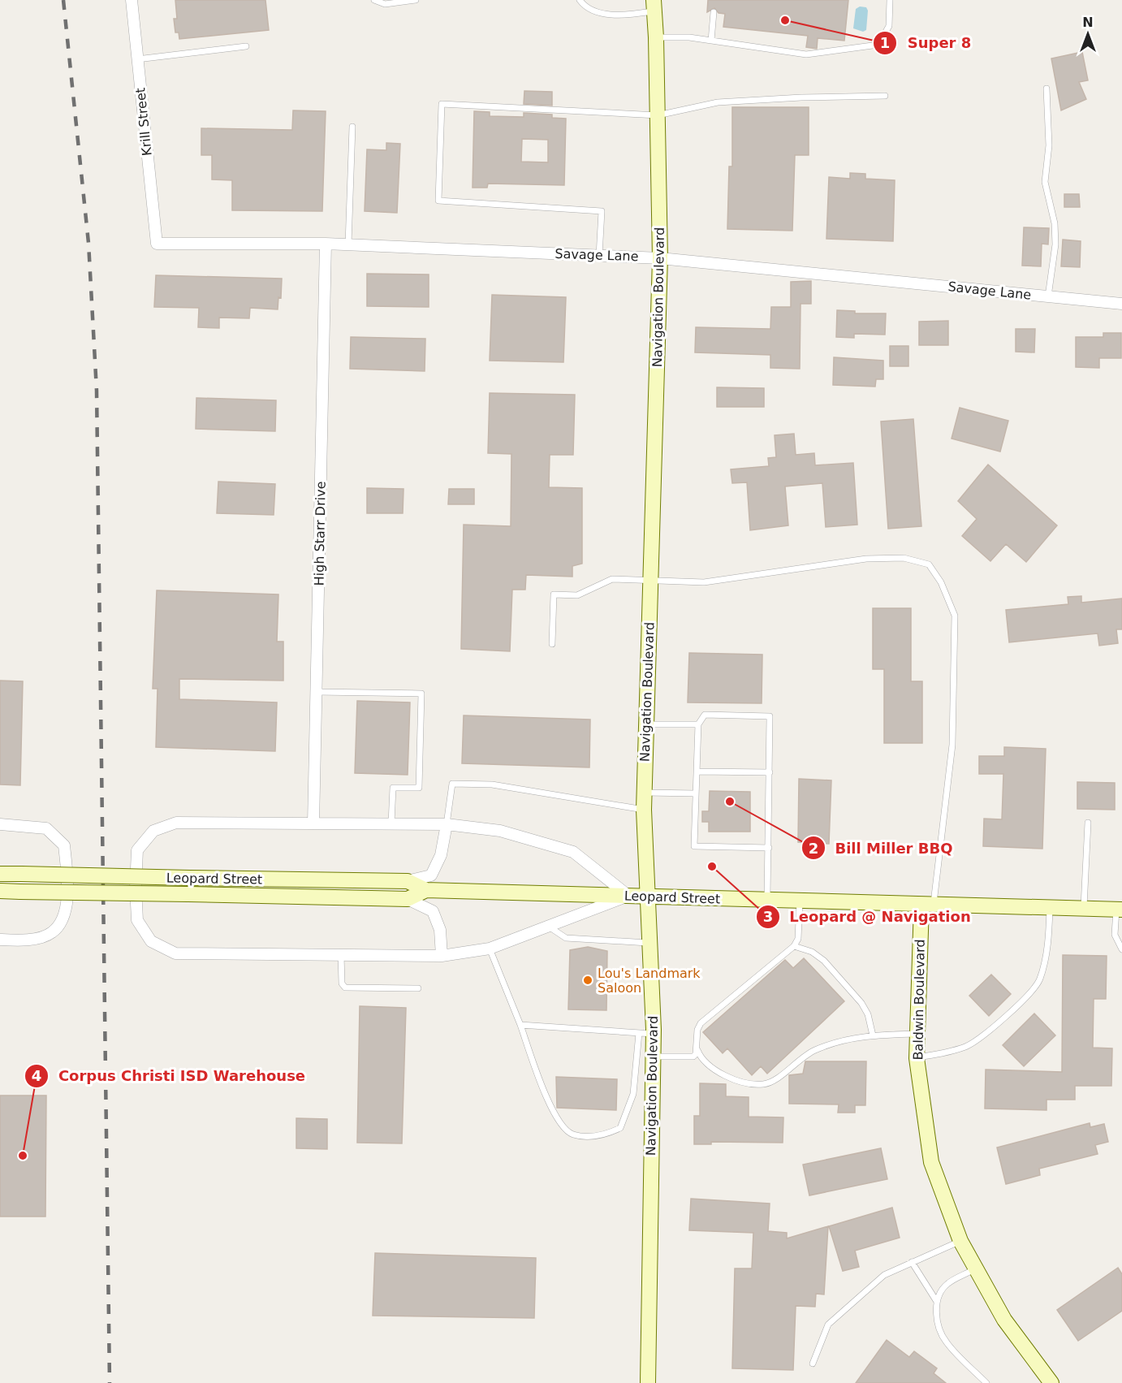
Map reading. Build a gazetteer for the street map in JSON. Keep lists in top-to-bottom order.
{
  "streets": {
    "main road": ["Navigation Boulevard", "Leopard Street", "Baldwin Boulevard"],
    "street": ["Krill Street", "Savage Lane", "High Starr Drive"]
  },
  "crossings": [
    ["Krill Street", "Savage Lane"],
    ["Savage Lane", "Navigation Boulevard"],
    ["Savage Lane", "High Starr Drive"],
    ["Navigation Boulevard", "Leopard Street"],
    ["Leopard Street", "Baldwin Boulevard"]
  ],
  "places": [
    "Super 8",
    "Bill Miller BBQ",
    "Leopard @ Navigation",
    "Lou's Landmark Saloon",
    "Corpus Christi ISD Warehouse"
  ],
  "north": "top"
}
